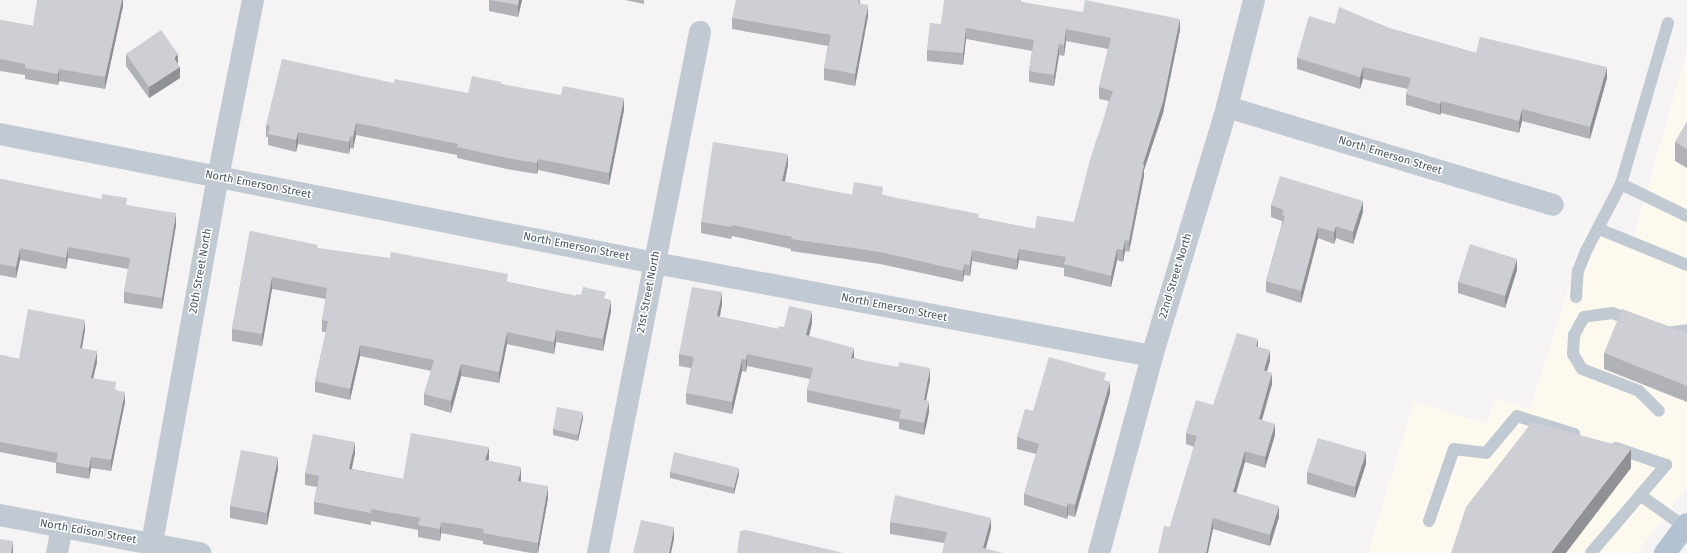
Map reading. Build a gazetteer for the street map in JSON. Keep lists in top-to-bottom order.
{
  "streets": {
    "street": [
      "North Emerson Street",
      "20th Street North",
      "22nd Street North",
      "21st Street North",
      "North Edison Street"
    ]
  },
  "crossings": [
    ["North Emerson Street", "20th Street North"],
    ["North Emerson Street", "22nd Street North"],
    ["North Emerson Street", "21st Street North"],
    ["20th Street North", "North Edison Street"]
  ]
}
